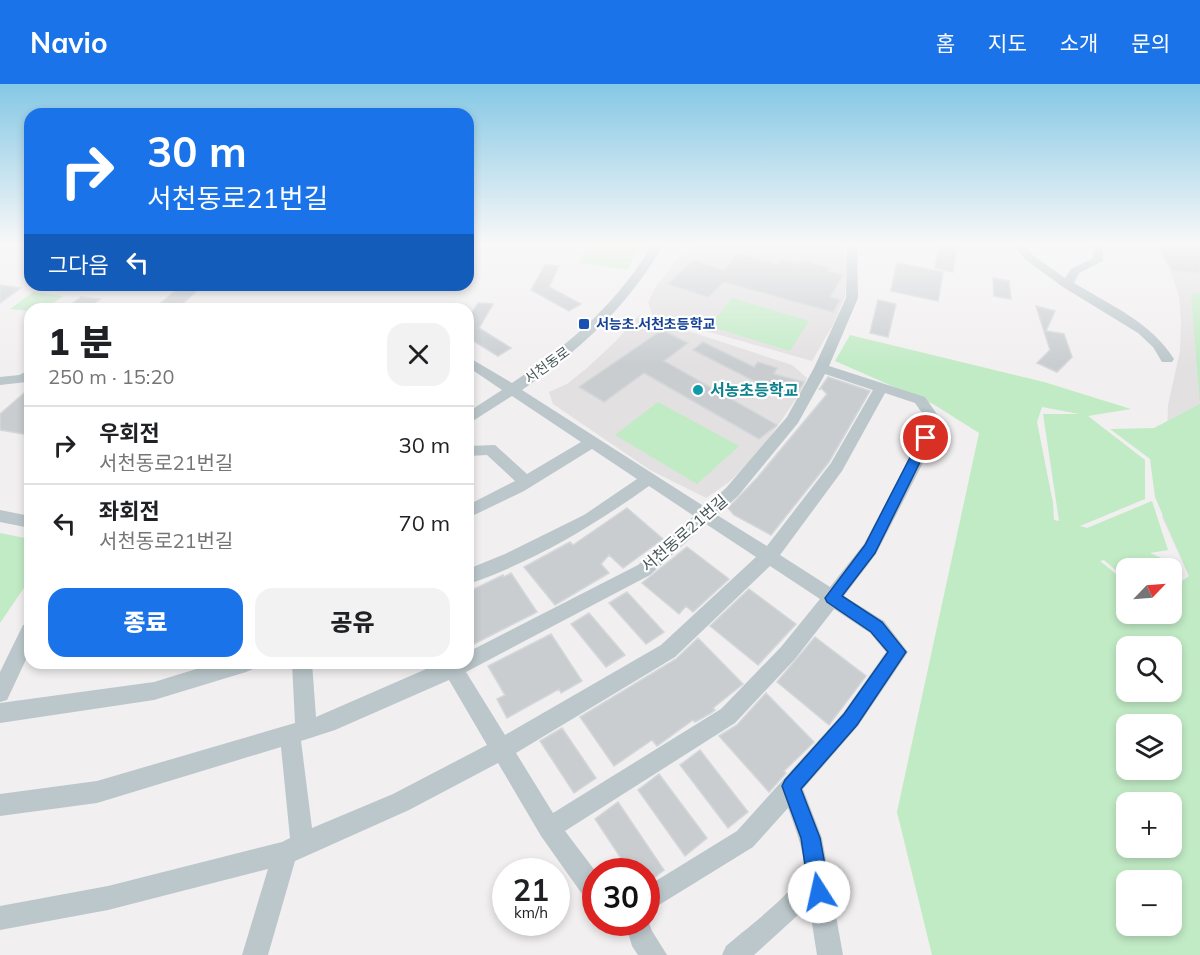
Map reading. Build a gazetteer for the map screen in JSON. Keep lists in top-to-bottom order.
{
  "streets": {
    "street": ["서천동로", "서천동로21번길"]
  },
  "places": {
    "transit": ["서능초.서천초등학교"],
    "other": ["서농초등학교"]
  },
  "north": "top right",
  "page": {
    "header": "Navio",
    "nav": [
      "홈",
      "지도",
      "소개",
      "문의"
    ],
    "turn": ["30 m", "서천동로21번길"],
    "then": "그다음",
    "heading": ["1 분", "250 m · 15:20"],
    "list": [
      {
        "name": "우회전",
        "note": "서천동로21번길",
        "value": "30 m"
      },
      {
        "name": "좌회전",
        "note": "서천동로21번길",
        "value": "70 m"
      }
    ],
    "map_buttons": ["+", "−"],
    "buttons": ["종료", "공유"],
    "speed": "21 km/h",
    "limit": "30"
  }
}
